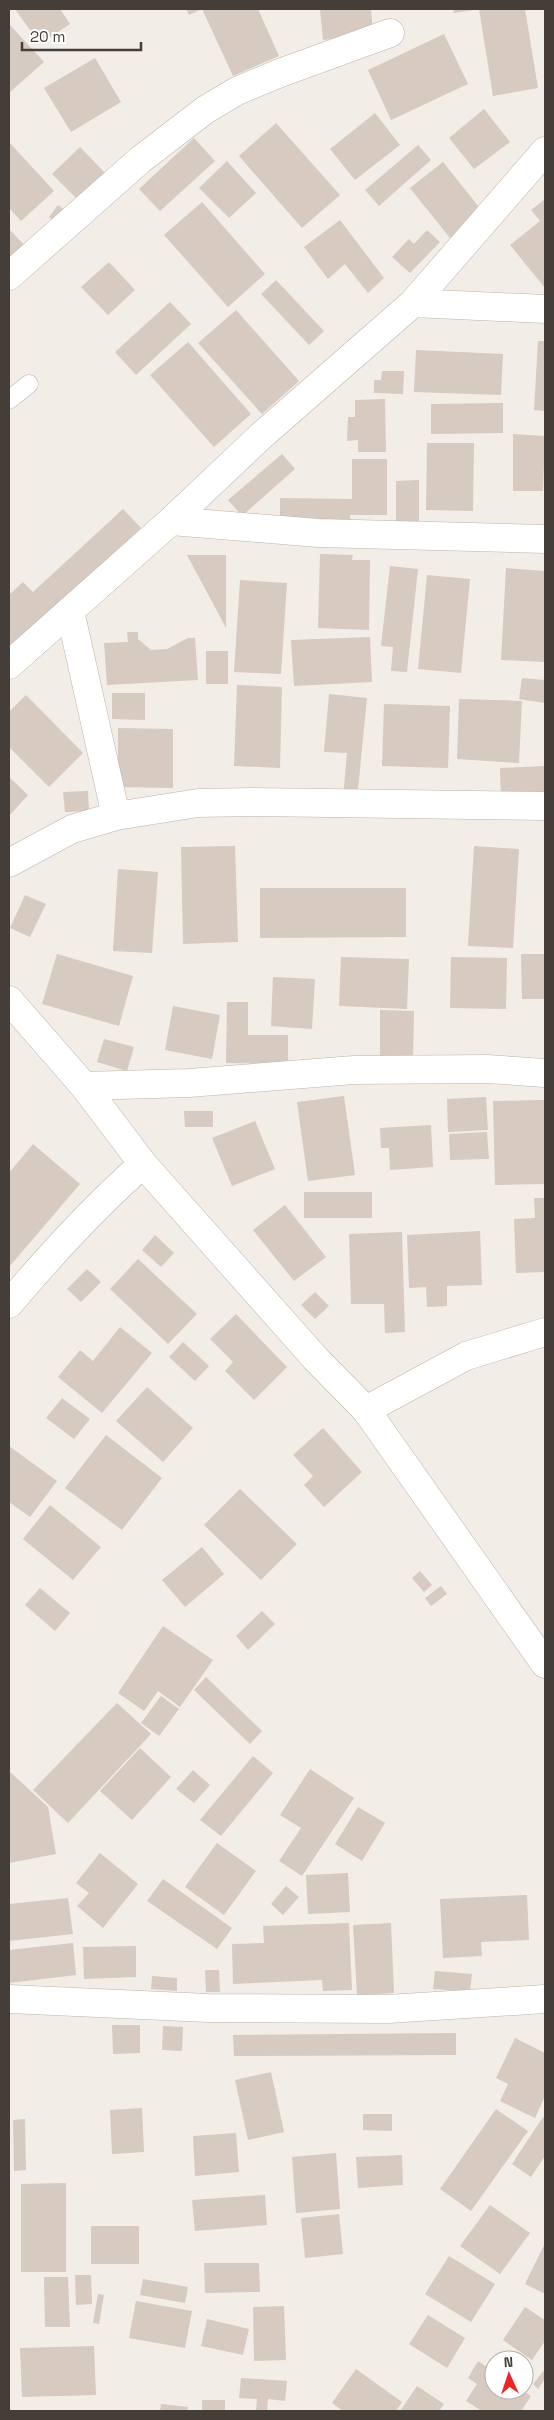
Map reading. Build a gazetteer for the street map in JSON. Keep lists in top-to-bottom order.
{
  "scale_bar": "20 m",
  "north": "top"
}
